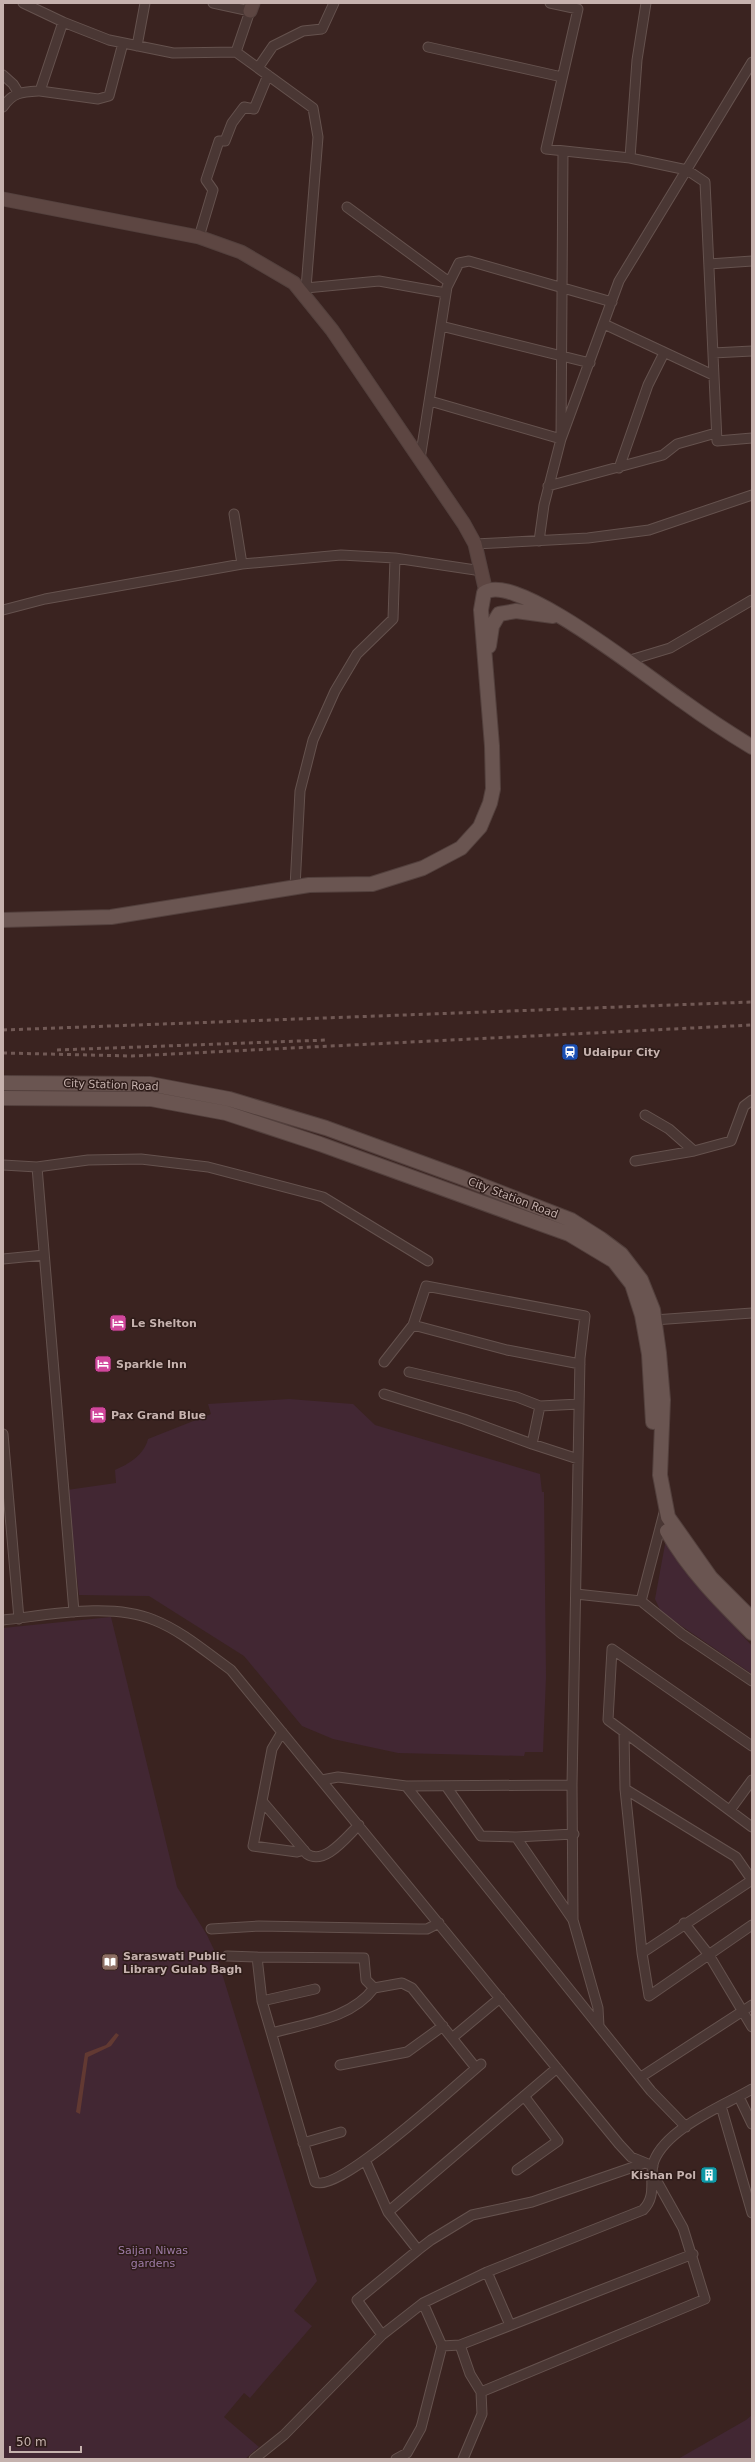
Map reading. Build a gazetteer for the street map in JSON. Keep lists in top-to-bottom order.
{
  "streets": {
    "main road": ["City Station Road"]
  },
  "parks": ["Saijan Niwas gardens"],
  "places": {
    "station": ["Udaipur City"],
    "hotel": ["Le Shelton", "Sparkle Inn", "Pax Grand Blue"],
    "library": ["Saraswati Public Library Gulab Bagh"],
    "building": ["Kishan Pol"]
  },
  "scale_bar": "50 m"
}
